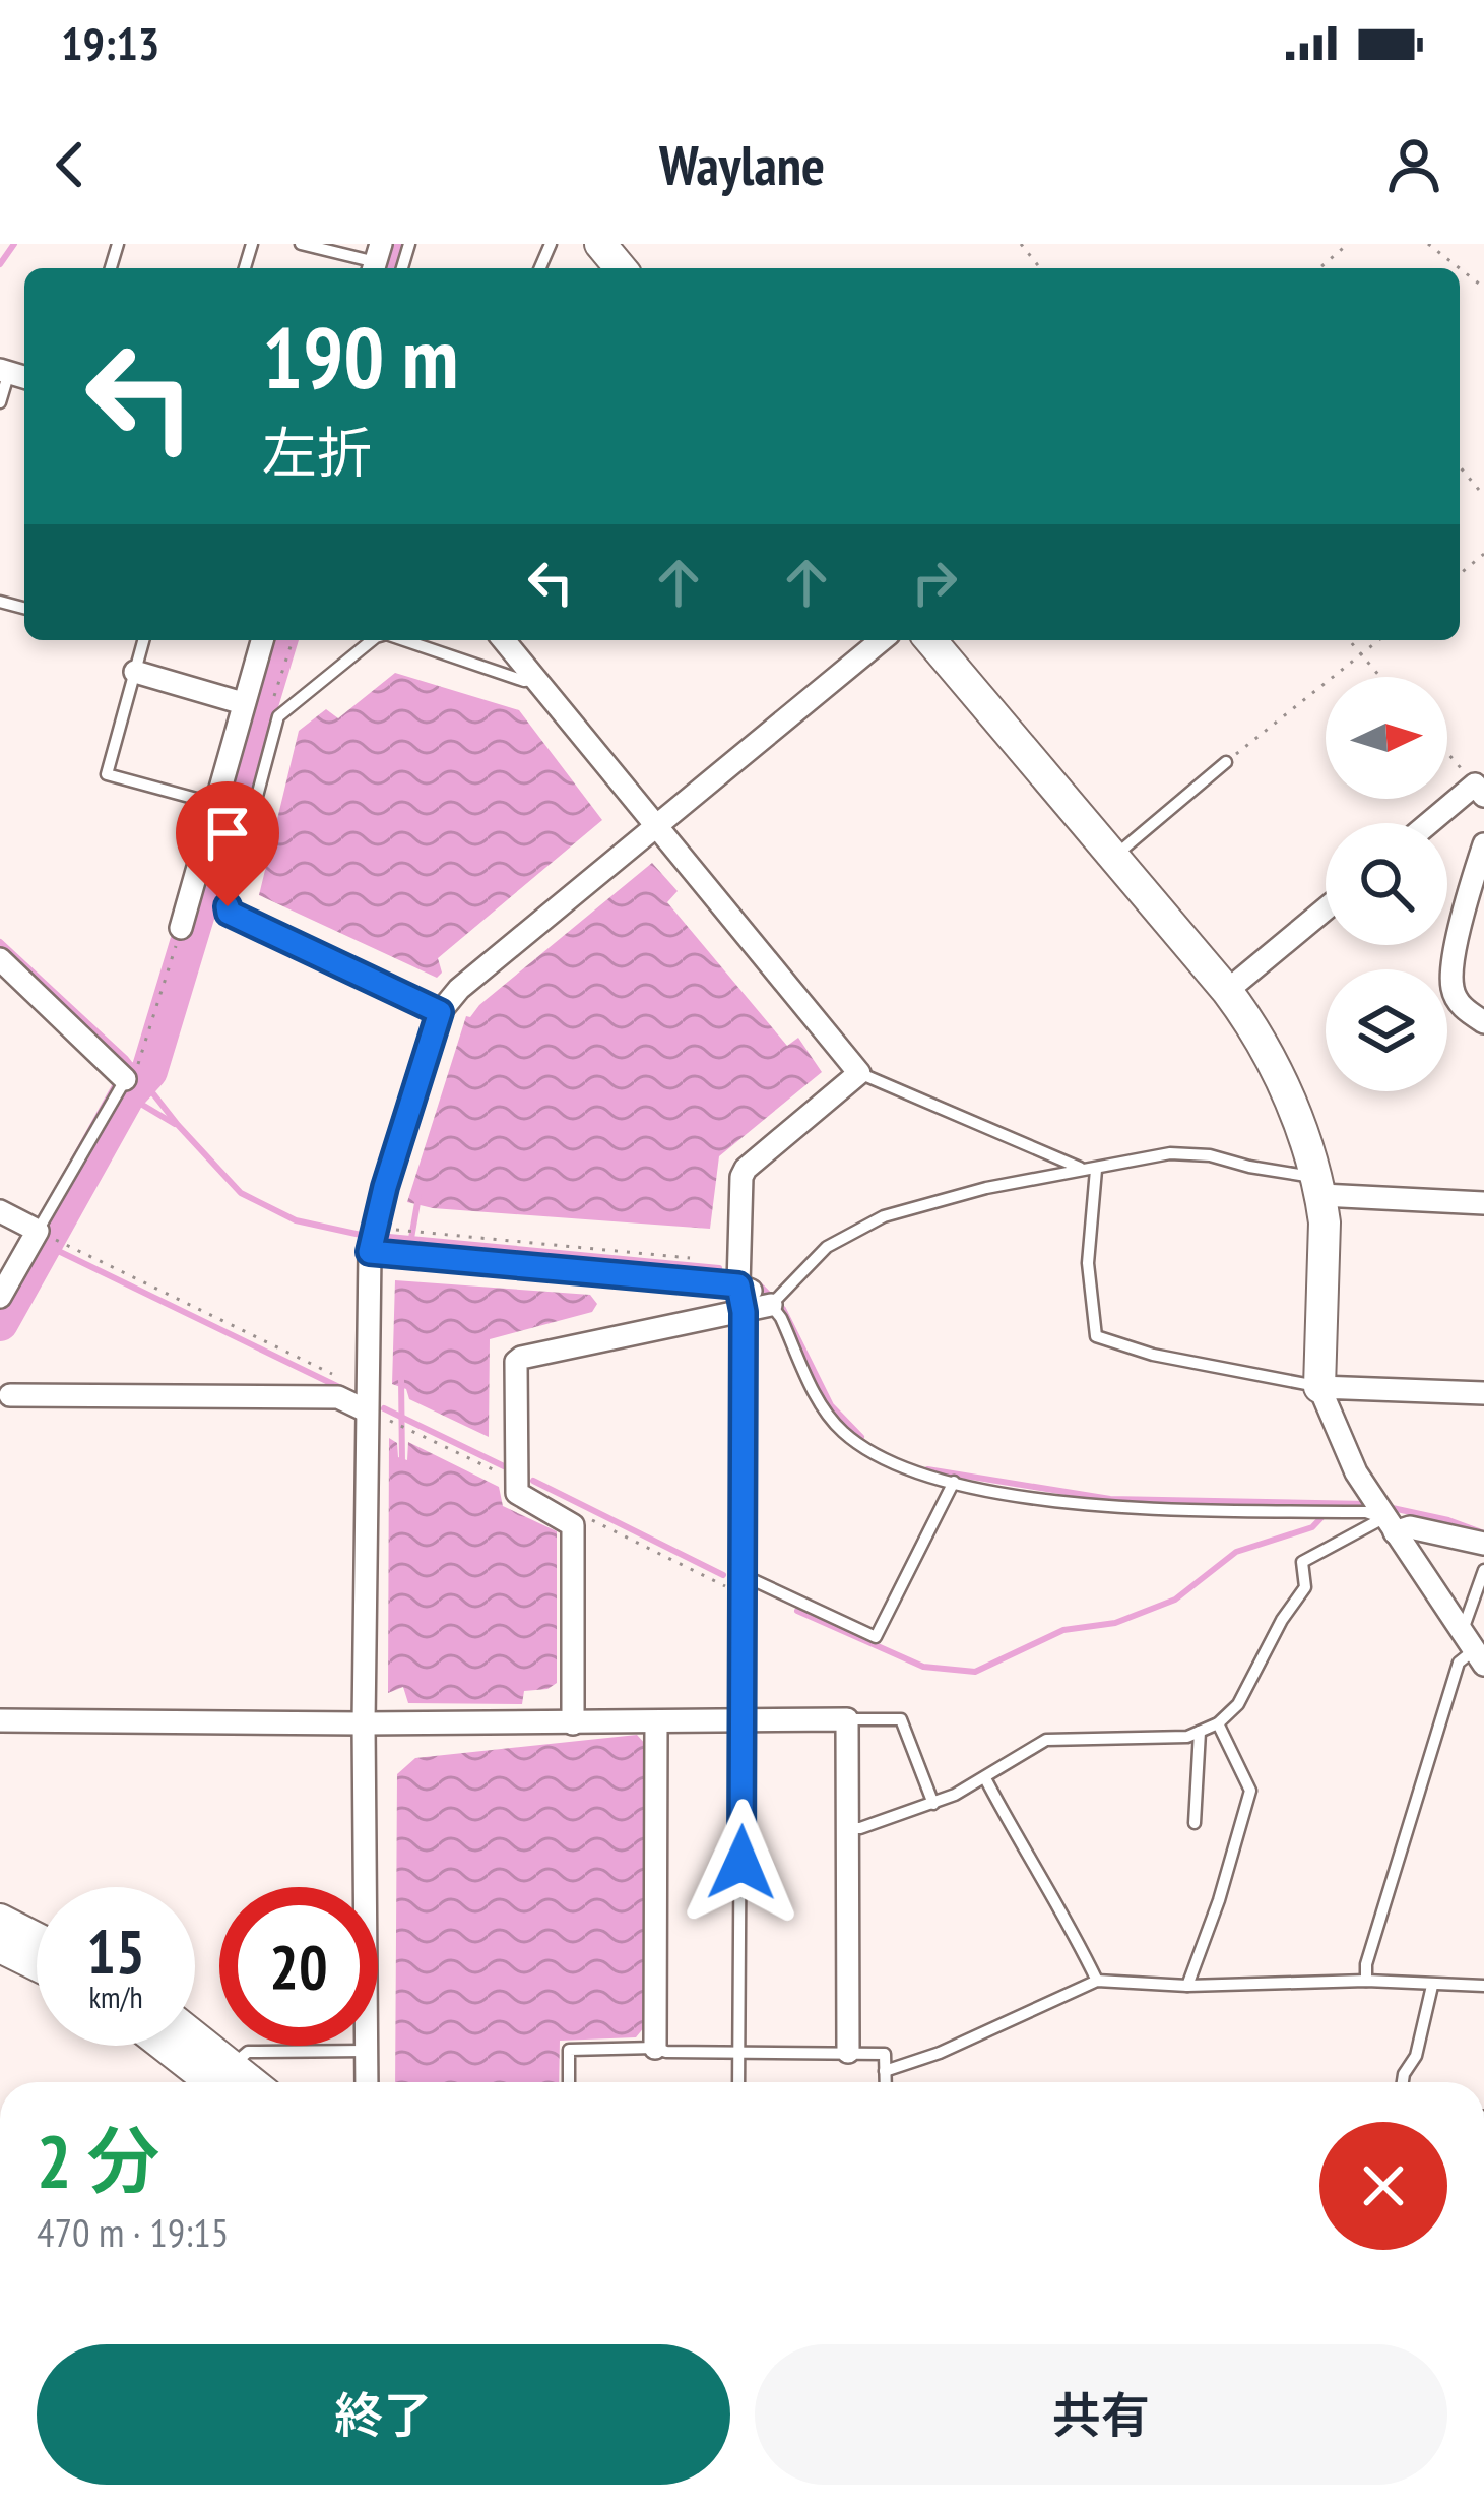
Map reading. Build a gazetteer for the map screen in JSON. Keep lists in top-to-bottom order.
{
  "north": "right",
  "page": {
    "status": "19:13",
    "header": "Waylane",
    "turn": ["190 m", "左折"],
    "speed": "15 km/h",
    "limit": "20",
    "heading": ["2 分", "470 m · 19:15"],
    "buttons": ["終了", "共有"]
  }
}
